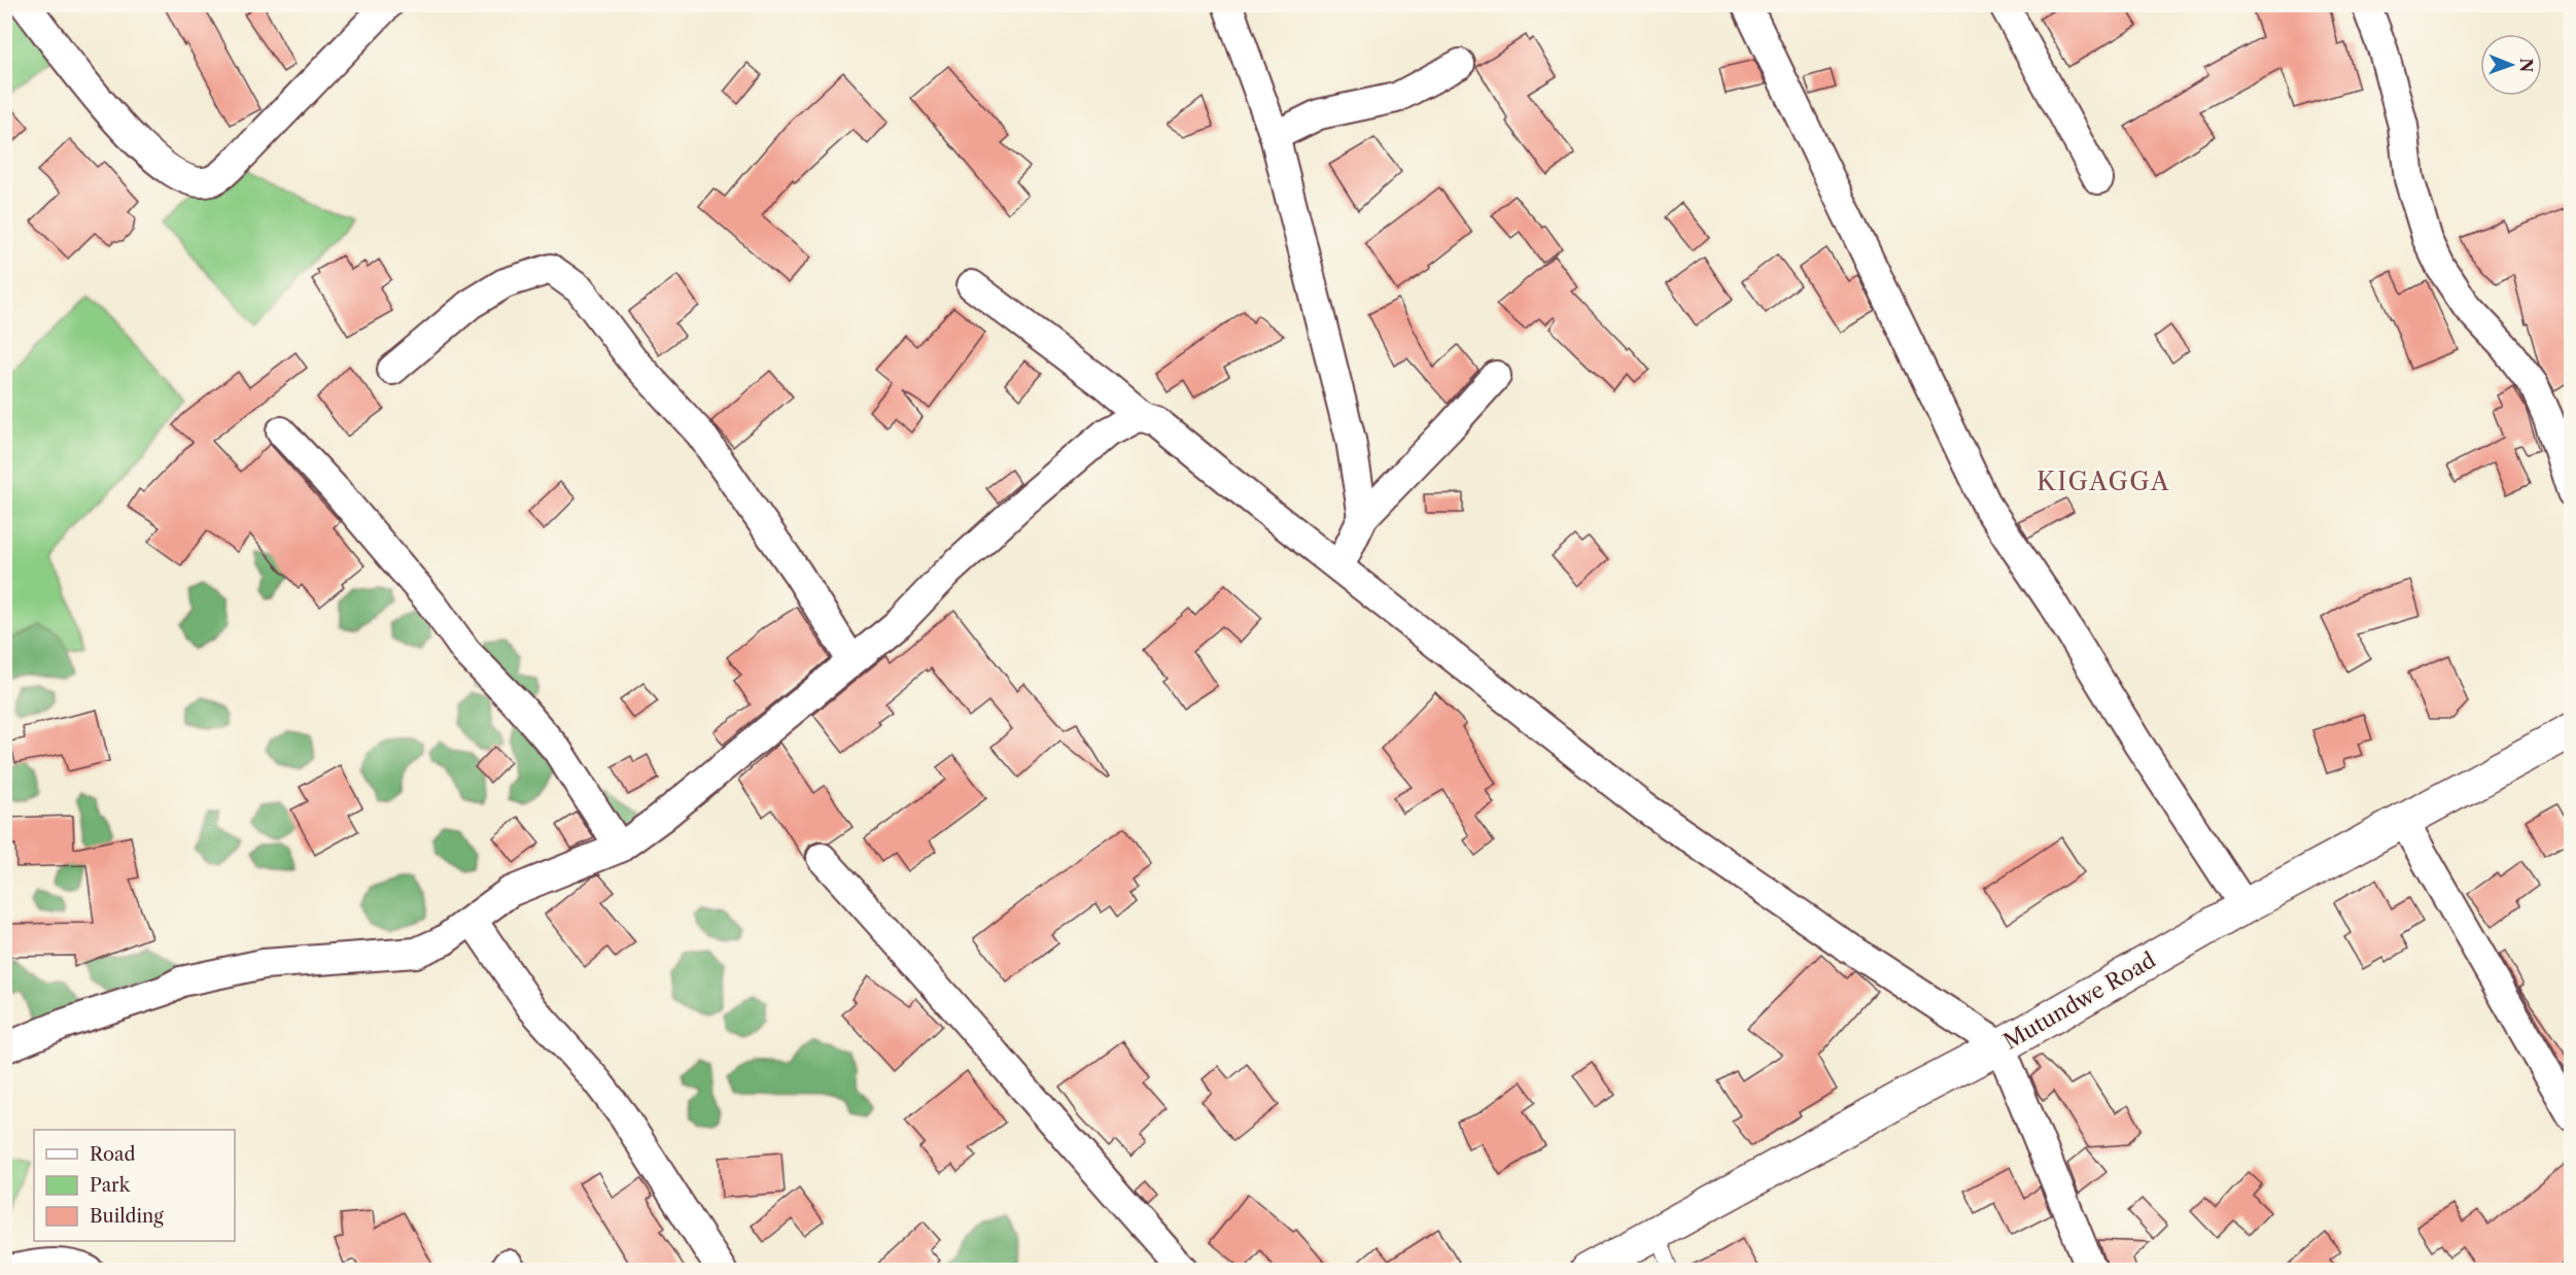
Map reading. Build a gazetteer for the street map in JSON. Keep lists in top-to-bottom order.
{
  "streets": {
    "main road": ["Mutundwe Road"]
  },
  "districts": ["KIGAGGA"],
  "legend": ["Road", "Park", "Building"],
  "north": "right"
}
